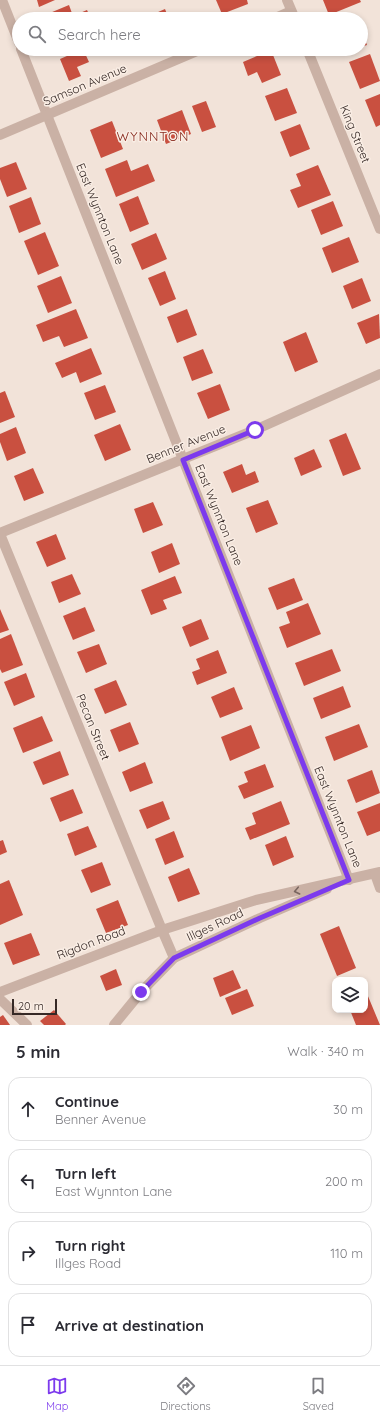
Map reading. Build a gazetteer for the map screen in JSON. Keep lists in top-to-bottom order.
{
  "streets": {
    "street": [
      "Samson Avenue",
      "King Street",
      "East Wynnton Lane",
      "Benner Avenue",
      "Pecan Street",
      "Illges Road",
      "Rigdon Road"
    ]
  },
  "crossings": [
    ["Samson Avenue", "East Wynnton Lane"],
    ["East Wynnton Lane", "Benner Avenue"],
    ["East Wynnton Lane", "Illges Road"],
    ["East Wynnton Lane", "Rigdon Road"],
    ["Benner Avenue", "Pecan Street"],
    ["Pecan Street", "Rigdon Road"],
    ["Illges Road", "Rigdon Road"]
  ],
  "one_way": ["Rigdon Road"],
  "districts": ["WYNNTON"],
  "scale_bar": "20 m",
  "page": {
    "search": "Search here",
    "scale": "20 m",
    "heading": ["5 min", "Walk · 340 m"],
    "list": [
      ["Continue", "Benner Avenue", "30 m"],
      ["Turn left", "East Wynnton Lane", "200 m"],
      ["Turn right", "Illges Road", "110 m"],
      "Arrive at destination"
    ],
    "nav": ["Map", "Directions", "Saved"]
  }
}
